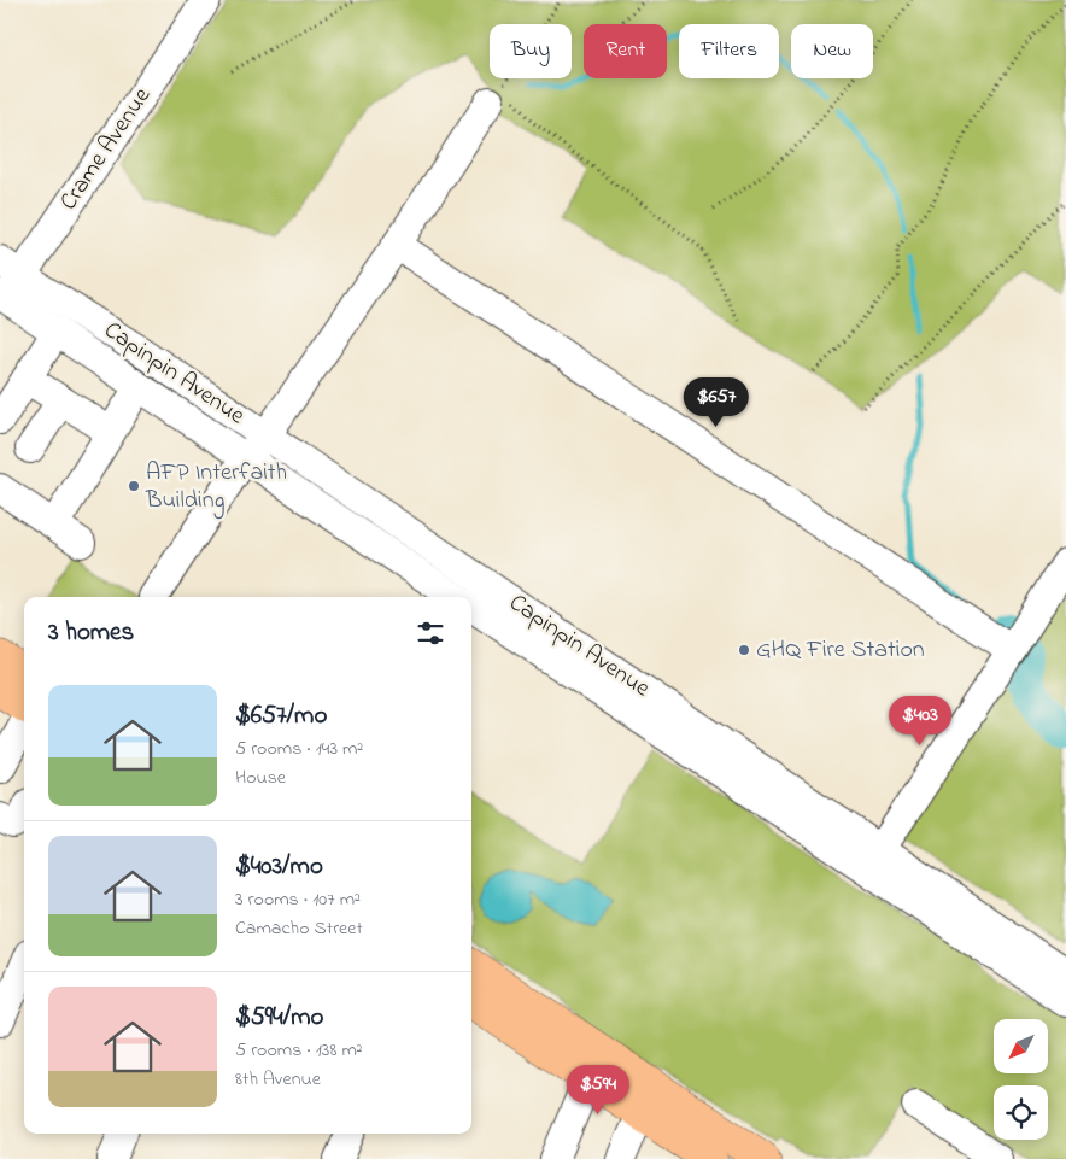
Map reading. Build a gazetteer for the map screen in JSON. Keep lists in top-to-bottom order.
{
  "streets": {
    "street": ["Crame Avenue", "Capinpin Avenue"]
  },
  "crossings": [
    ["Crame Avenue", "Capinpin Avenue"]
  ],
  "places": ["AFP Interfaith Building", "GHQ Fire Station"],
  "north": "bottom left",
  "page": {
    "chip": [
      "Buy",
      "Rent",
      "Filters",
      "New"
    ],
    "price": ["$657", "$403", "$594"],
    "heading": "3 homes",
    "list": [
      {
        "name": "$657/mo",
        "note": "5 rooms · 143 m² · House"
      },
      {
        "name": "$403/mo",
        "note": "3 rooms · 107 m² · Camacho Street"
      },
      {
        "name": "$594/mo",
        "note": "5 rooms · 138 m² · 8th Avenue"
      }
    ]
  }
}
